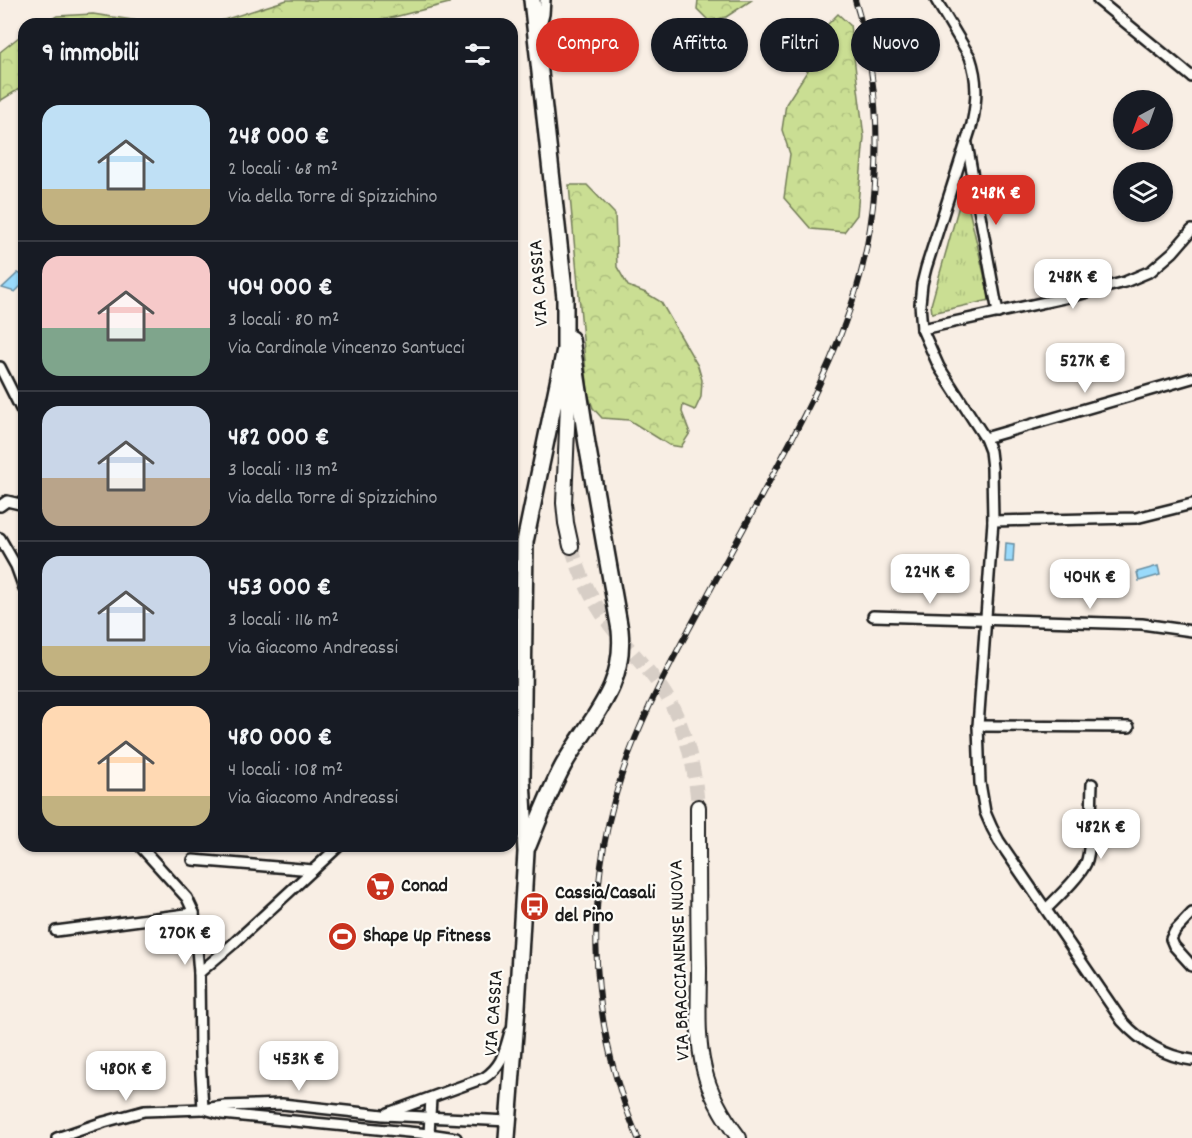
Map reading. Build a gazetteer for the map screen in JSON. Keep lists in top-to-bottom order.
{
  "streets": {
    "main road": ["VIA CASSIA", "VIA BRACCIANENSE NUOVA"]
  },
  "places": {
    "supermarket": ["Conad"],
    "bus stop": ["Cassia/Casali del Pino"],
    "sports": ["Shape Up Fitness"]
  },
  "north": "bottom left",
  "page": {
    "chip": [
      "Compra",
      "Affitta",
      "Filtri",
      "Nuovo"
    ],
    "heading": "9 immobili",
    "list": [
      {
        "name": "248 000 €",
        "note": "2 locali · 68 m² · Via della Torre di Spizzichino"
      },
      {
        "name": "404 000 €",
        "note": "3 locali · 80 m² · Via Cardinale Vincenzo Santucci"
      },
      {
        "name": "482 000 €",
        "note": "3 locali · 113 m² · Via della Torre di Spizzichino"
      },
      {
        "name": "453 000 €",
        "note": "3 locali · 116 m² · Via Giacomo Andreassi"
      },
      {
        "name": "480 000 €",
        "note": "4 locali · 108 m² · Via Giacomo Andreassi"
      }
    ],
    "price": [
      "248K €",
      "248K €",
      "527K €",
      "224K €",
      "404K €",
      "482K €",
      "270K €",
      "453K €",
      "480K €"
    ]
  }
}
